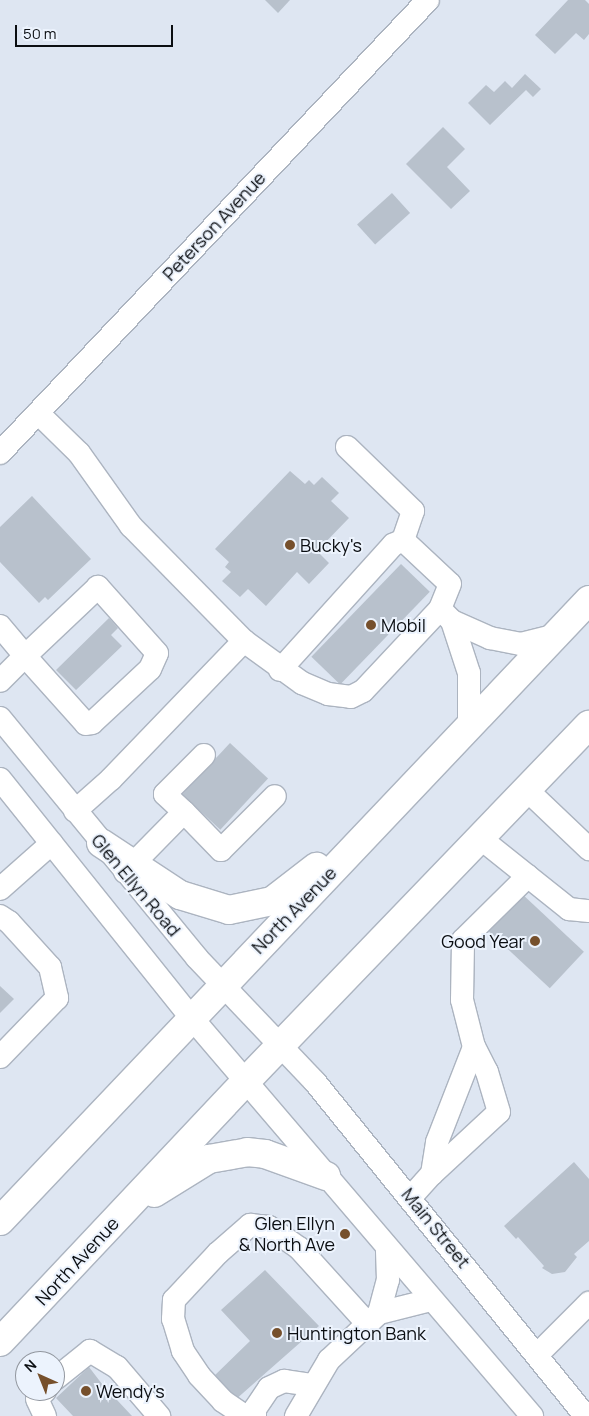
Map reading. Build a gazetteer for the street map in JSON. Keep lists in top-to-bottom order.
{
  "streets": {
    "main road": ["North Avenue"],
    "street": ["Peterson Avenue", "Glen Ellyn Road", "Main Street"]
  },
  "crossings": [
    ["Glen Ellyn Road", "North Avenue"],
    ["Glen Ellyn Road", "Main Street"],
    ["North Avenue", "Main Street"]
  ],
  "places": [
    "Bucky's",
    "Mobil",
    "Good Year",
    "Glen Ellyn & North Ave",
    "Huntington Bank",
    "Wendy's"
  ],
  "scale_bar": "50 m",
  "north": "top left"
}
